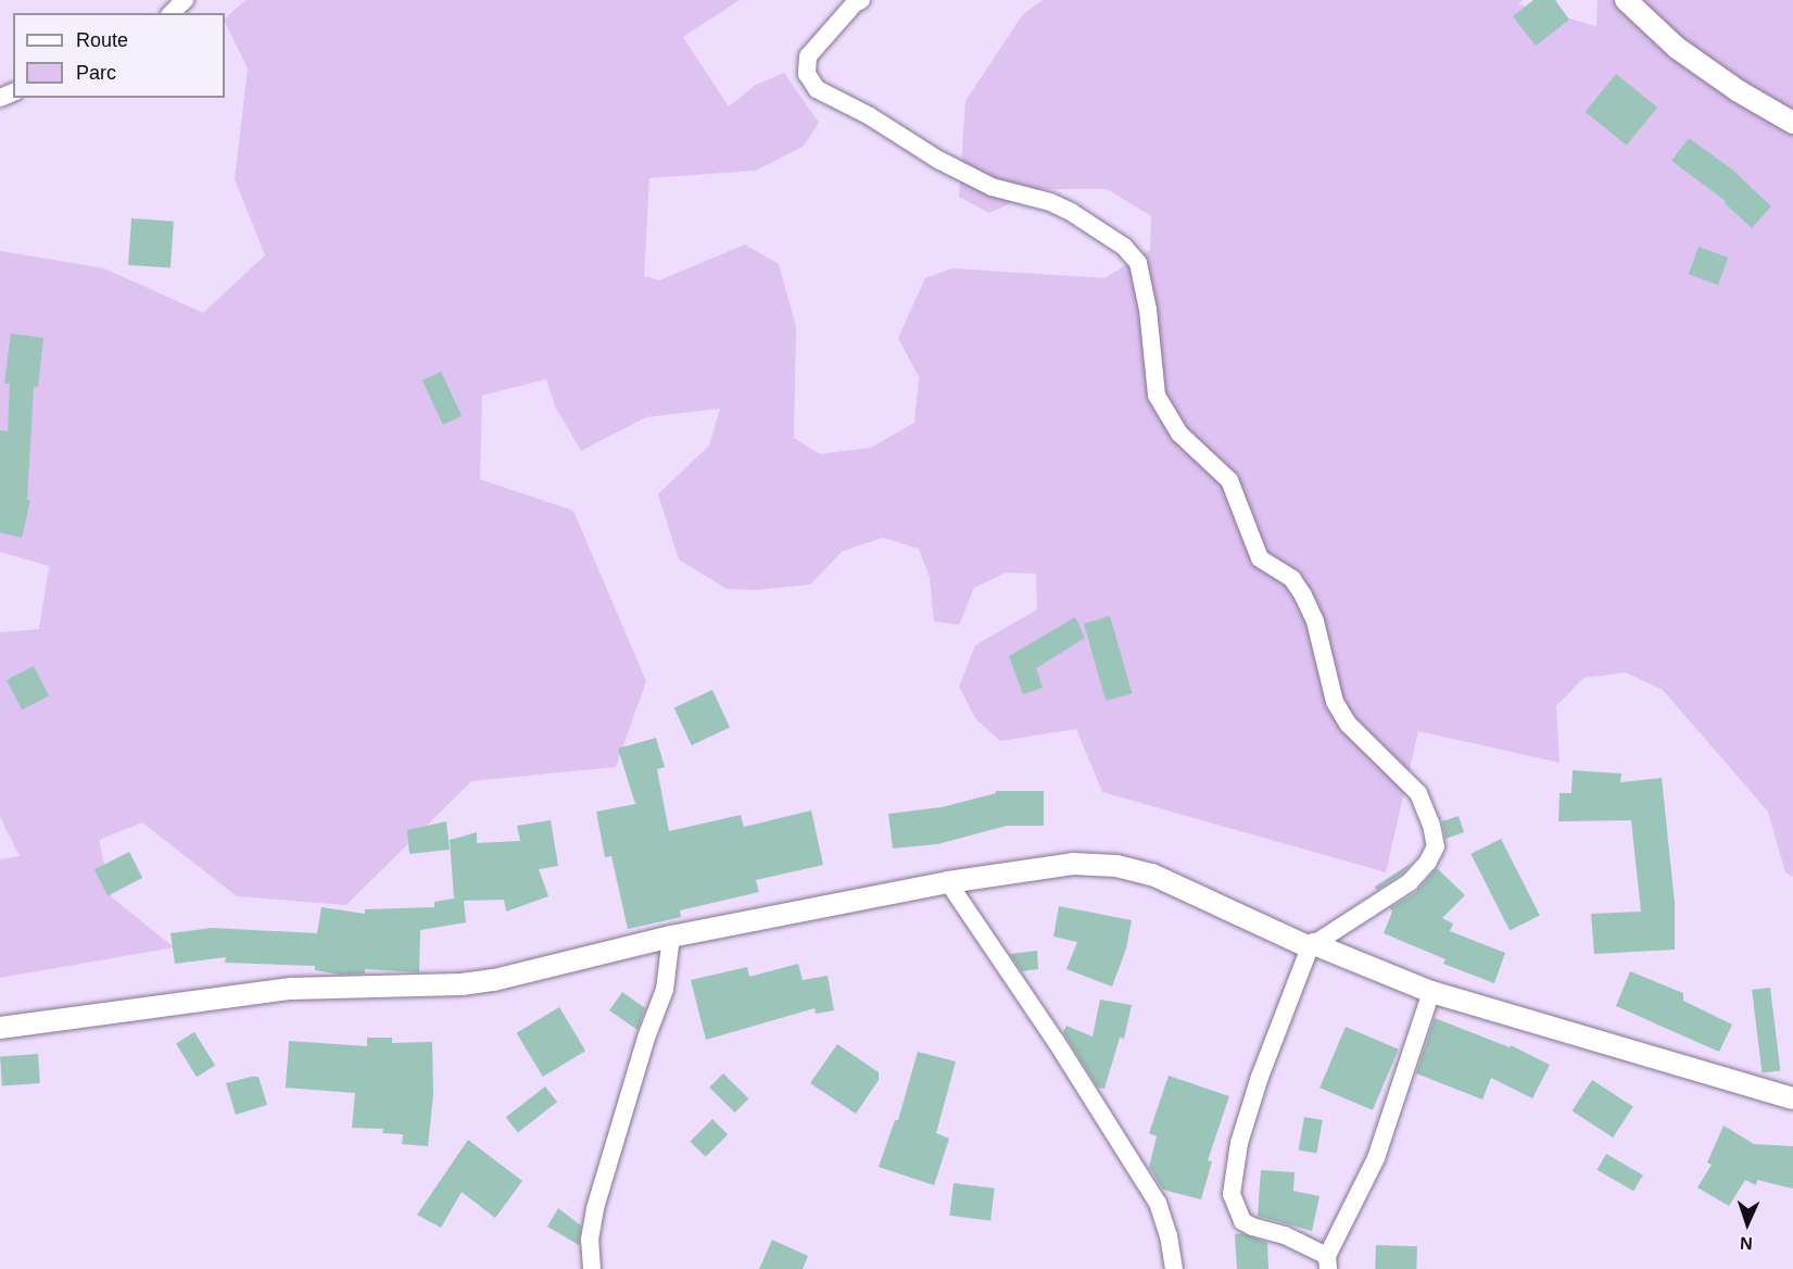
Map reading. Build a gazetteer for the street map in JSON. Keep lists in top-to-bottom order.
{
  "legend": ["Route", "Parc"],
  "north": "bottom"
}
